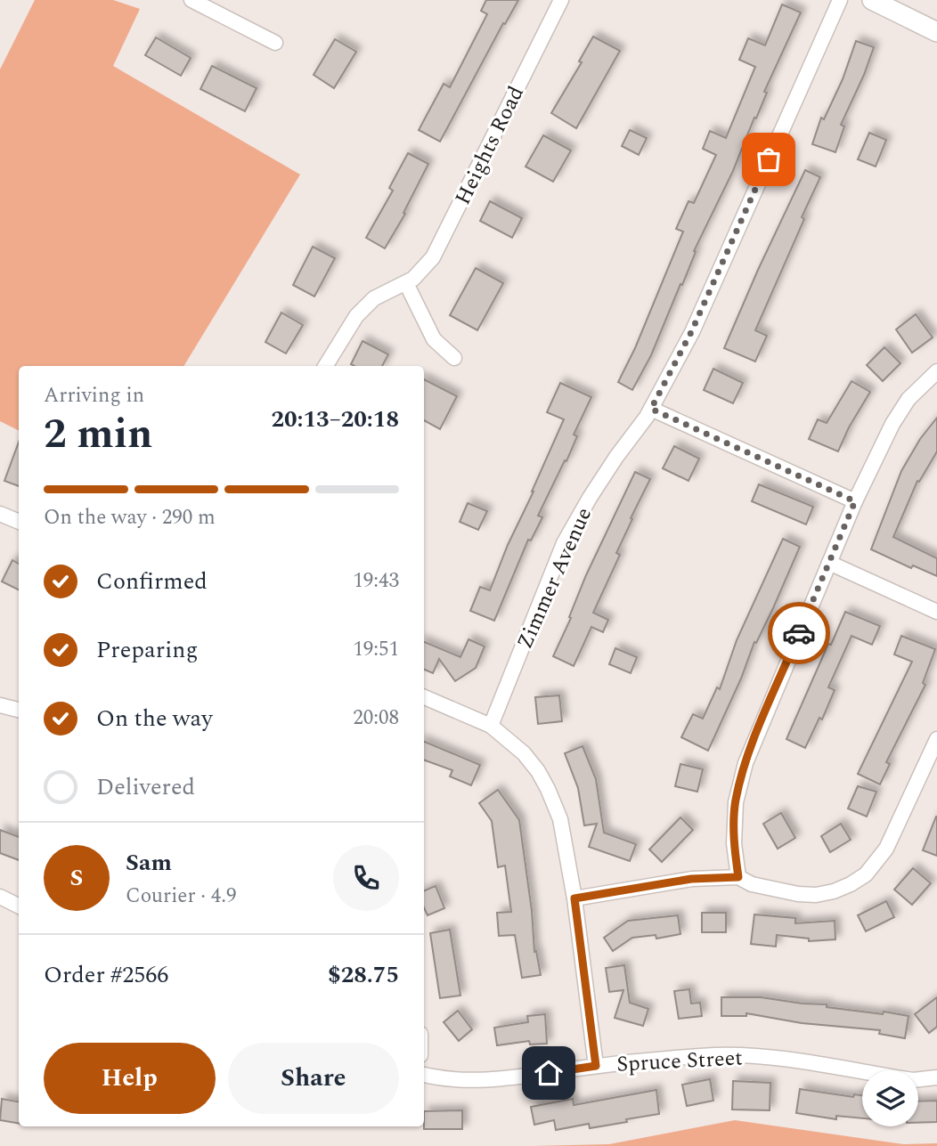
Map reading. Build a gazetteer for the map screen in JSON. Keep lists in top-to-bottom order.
{
  "streets": {
    "street": ["Heights Road", "Zimmer Avenue", "Spruce Street"]
  },
  "page": {
    "heading": ["2 min", "Arriving in", "20:13–20:18"],
    "panel": [
      "Sam",
      "Courier · 4.9",
      "Order #2566",
      "$28.75"
    ],
    "bar": "On the way · 290 m",
    "list": [
      ["Confirmed", "19:43"],
      ["Preparing", "19:51"],
      ["On the way", "20:08"],
      "Delivered"
    ],
    "round": "S",
    "buttons": ["Help", "Share"]
  }
}
